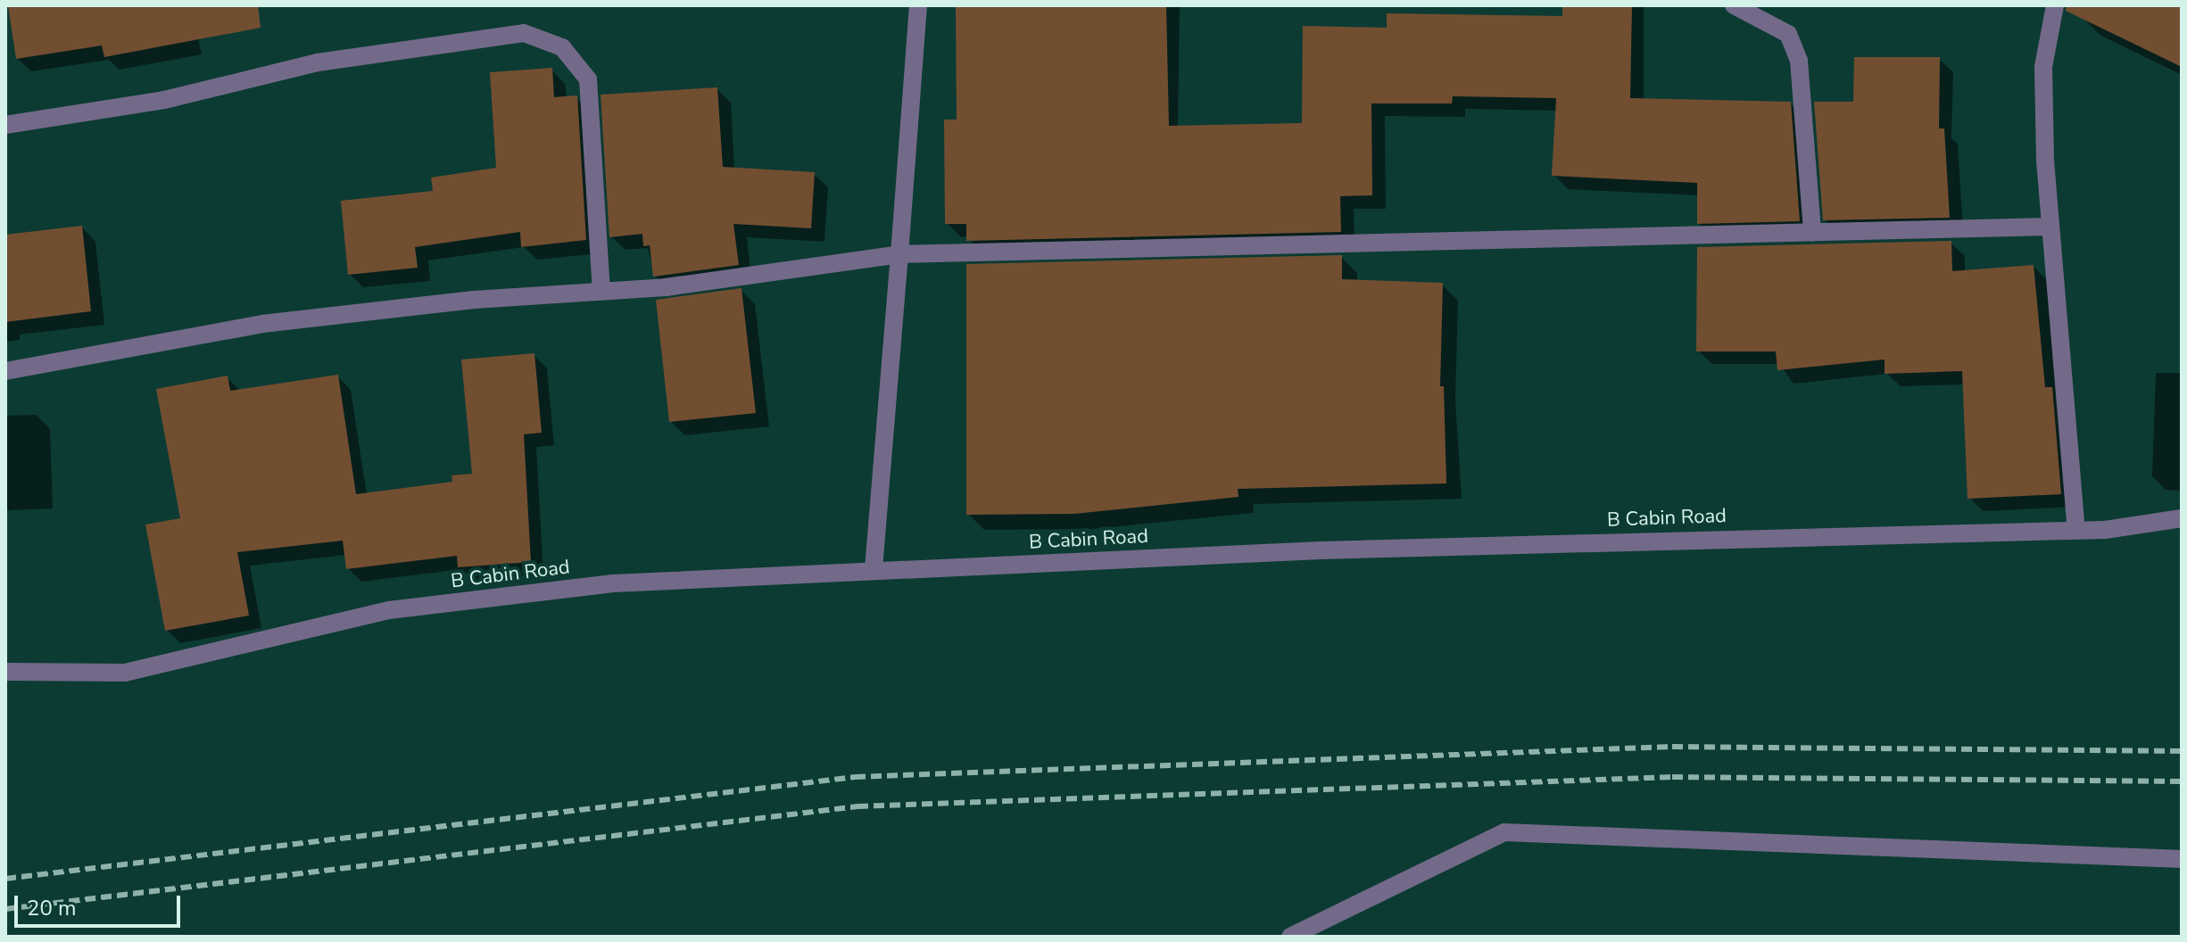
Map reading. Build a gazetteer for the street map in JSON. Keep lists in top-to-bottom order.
{
  "streets": {
    "street": ["B Cabin Road"]
  },
  "scale_bar": "20 m"
}
